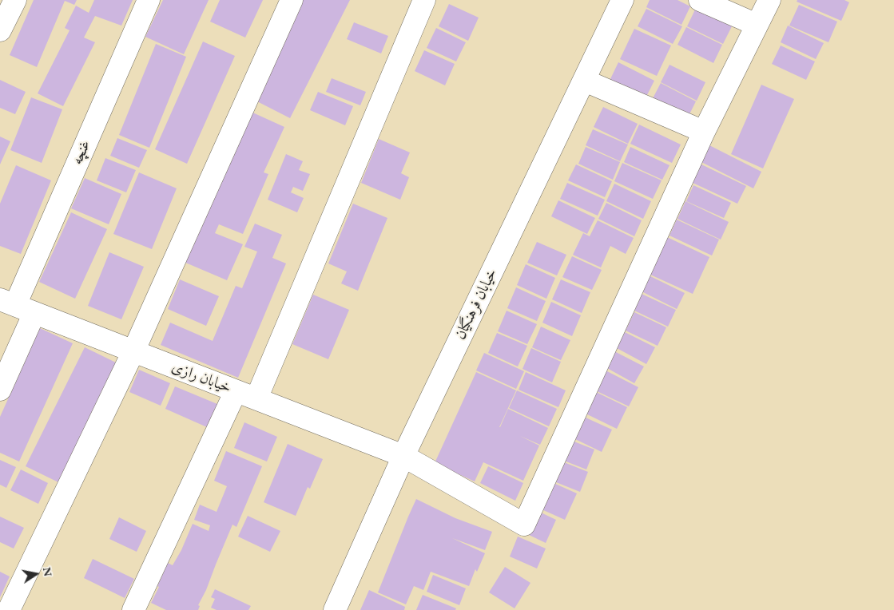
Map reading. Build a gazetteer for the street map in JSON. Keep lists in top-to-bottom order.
{
  "streets": {
    "street": ["غنچه", "خیابان فرهنگیان", "خیابان رازی"]
  },
  "crossings": [
    ["غنچه", "خیابان رازی"],
    ["خیابان فرهنگیان", "خیابان رازی"]
  ],
  "north": "right"
}
